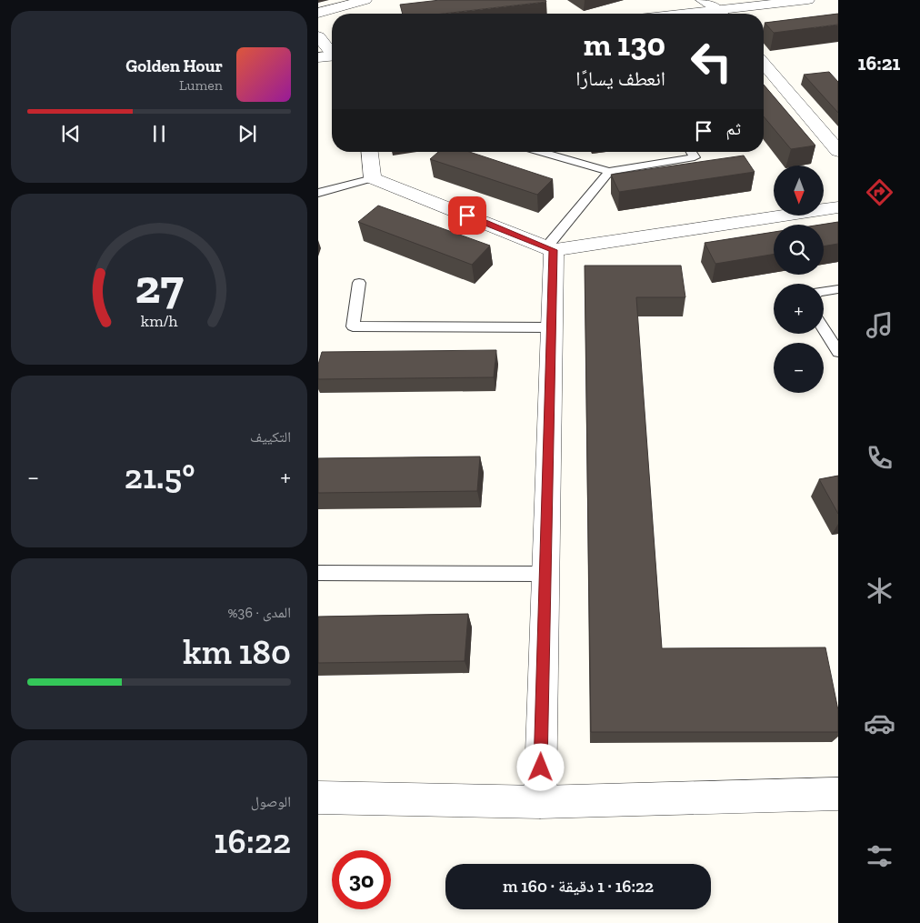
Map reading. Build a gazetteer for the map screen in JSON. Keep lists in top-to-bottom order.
{
  "north": "bottom",
  "page": {
    "tabs": "16:21",
    "turn": ["130 m", "انعطف يسارًا"],
    "song": ["Golden Hour", "Lumen"],
    "then": "ثم",
    "map_buttons": ["+", "−"],
    "tile": [
      "التكييف",
      ["المدى · 36%", "180 km"],
      ["الوصول", "16:22"]
    ],
    "heat": ["−", "21.5°", "+"],
    "limit": "30",
    "trip": "16:22 · 1 دقيقة · 160 m",
    "gauge": ["27", "km/h"]
  }
}
